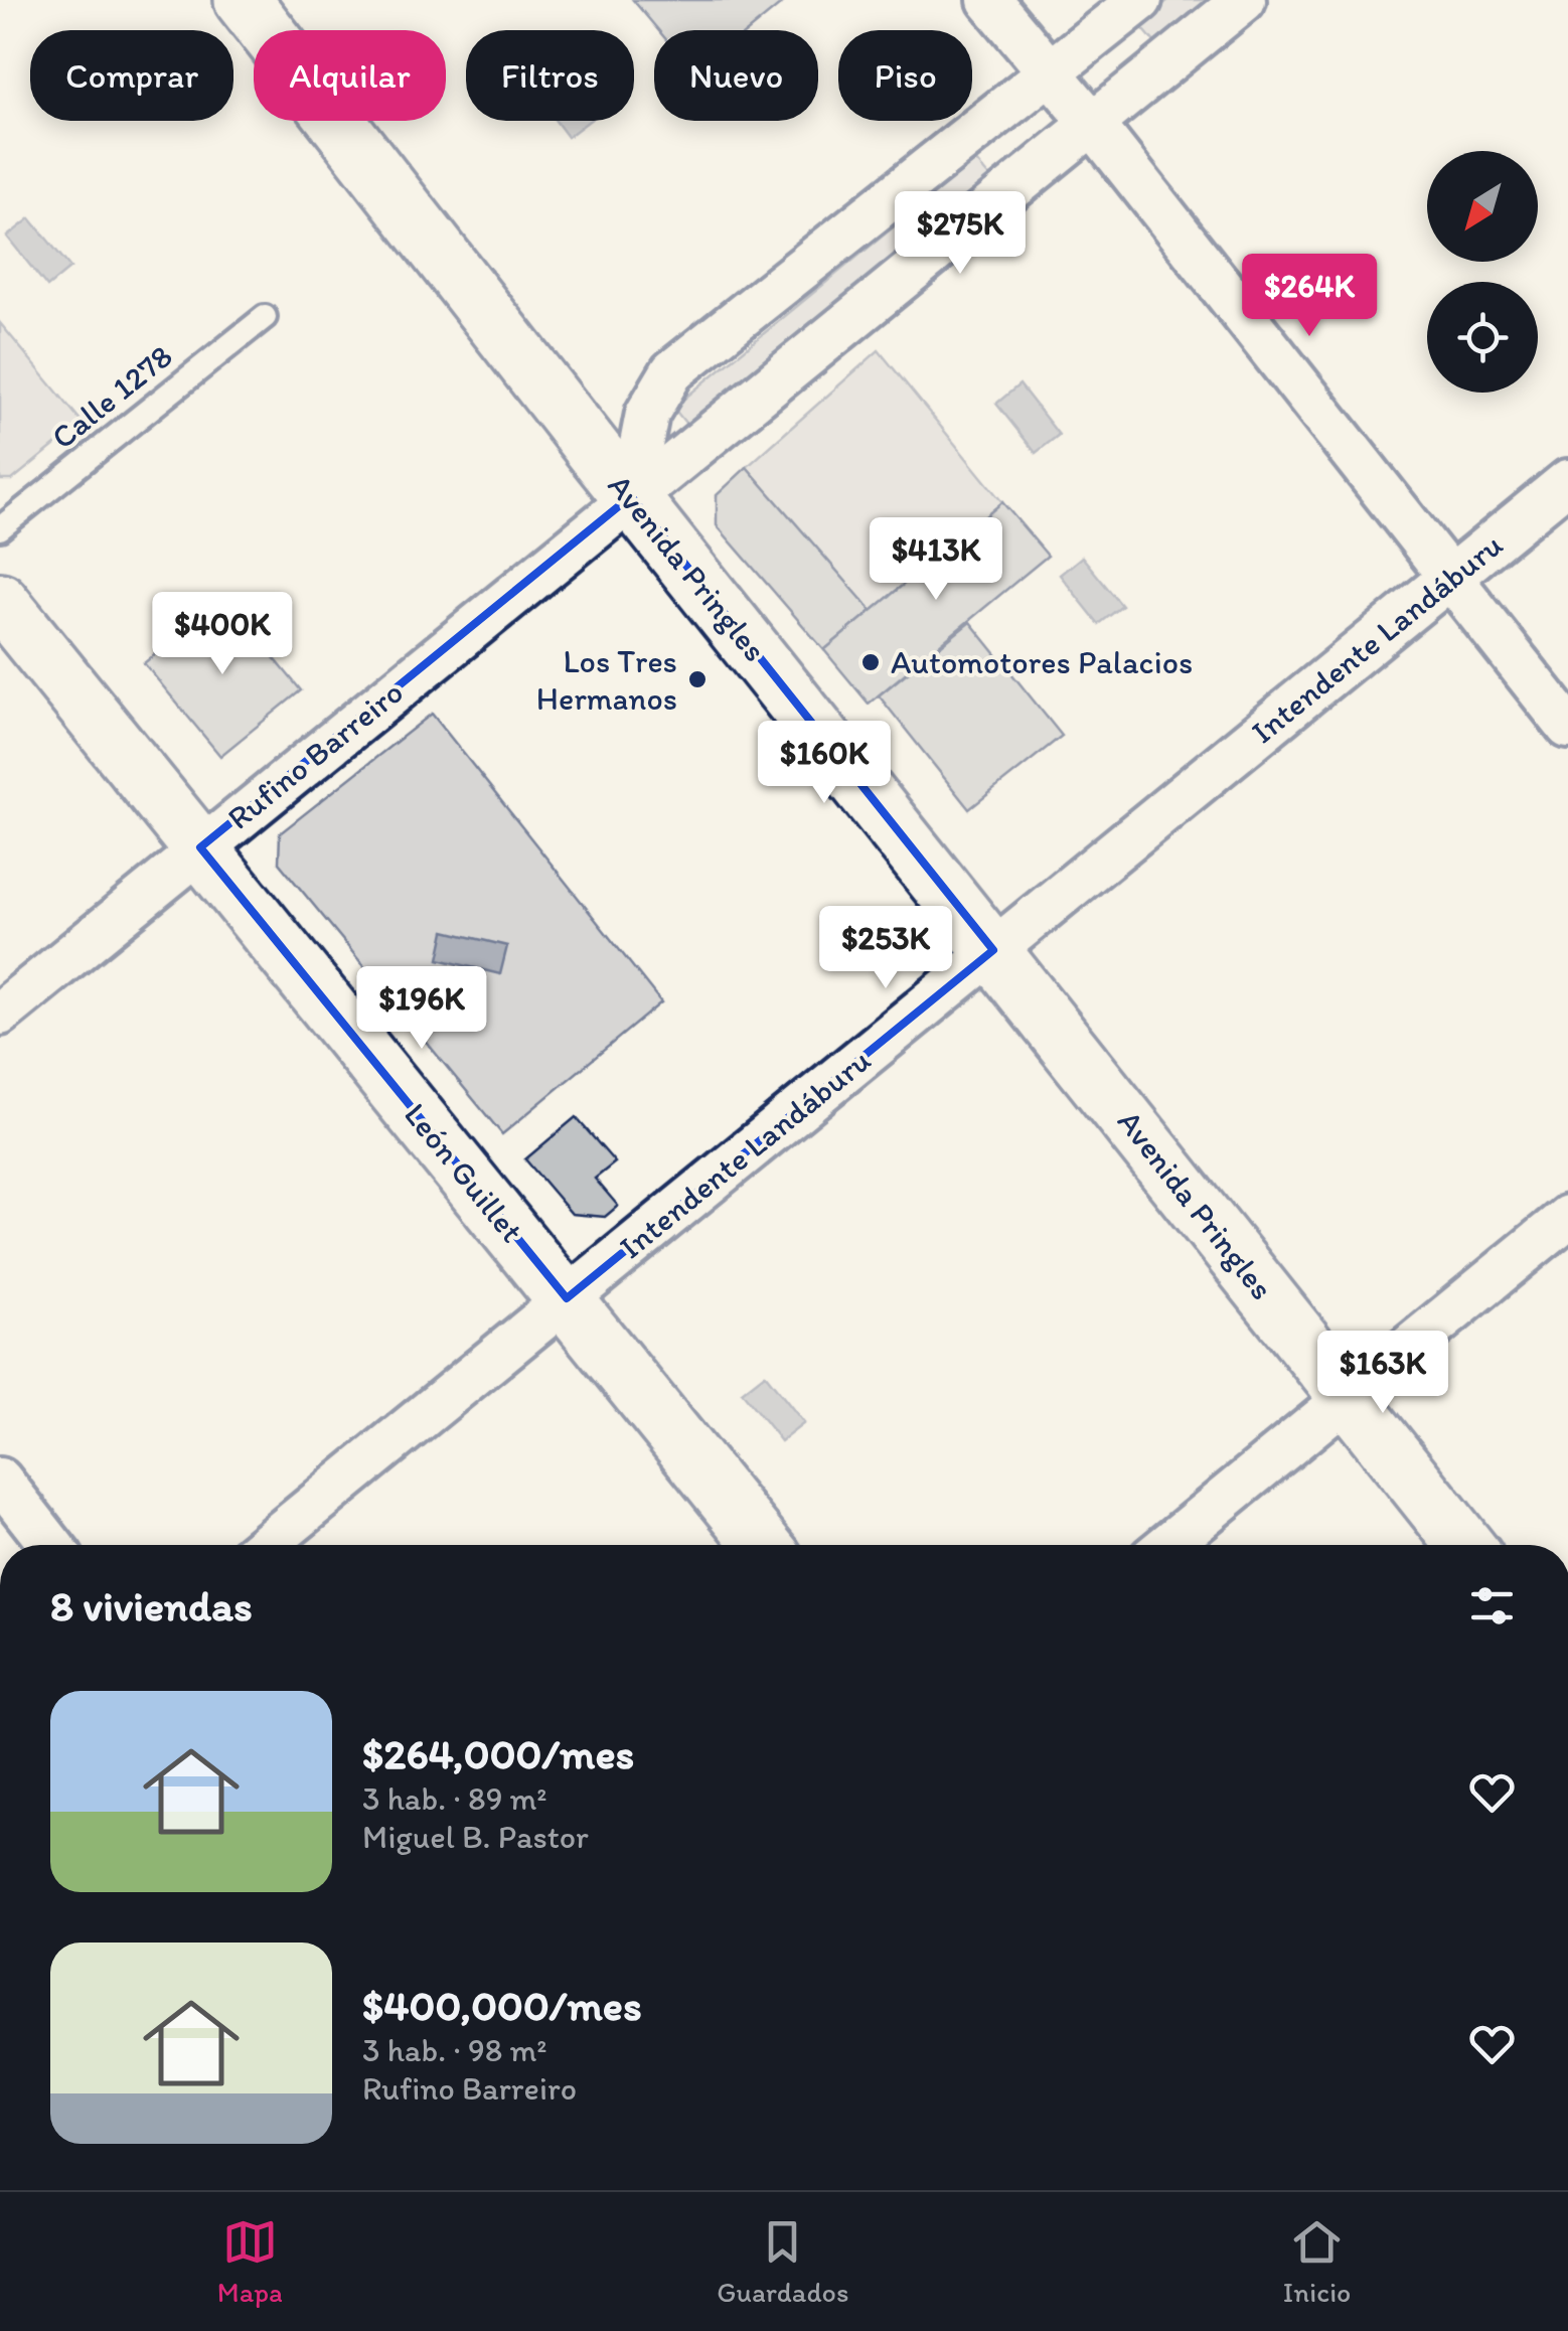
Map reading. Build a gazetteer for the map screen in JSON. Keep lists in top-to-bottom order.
{
  "streets": {
    "main road": ["Avenida Pringles", "León Guillet"],
    "street": ["Intendente Landáburu", "Rufino Barreiro"],
    "lane": ["Calle 1278"]
  },
  "crossings": [
    ["Avenida Pringles", "Intendente Landáburu"],
    ["Avenida Pringles", "Rufino Barreiro"],
    ["Intendente Landáburu", "León Guillet"],
    ["Rufino Barreiro", "León Guillet"]
  ],
  "places": ["Automotores Palacios", "Los Tres Hermanos"],
  "north": "bottom left",
  "page": {
    "chip": [
      "Comprar",
      "Alquilar",
      "Filtros",
      "Nuevo",
      "Piso"
    ],
    "price": [
      "$275K",
      "$264K",
      "$413K",
      "$400K",
      "$160K",
      "$253K",
      "$196K",
      "$163K"
    ],
    "heading": "8 viviendas",
    "list": [
      {
        "name": "$264,000/mes",
        "note": "3 hab. · 89 m² · Miguel B. Pastor"
      },
      {
        "name": "$400,000/mes",
        "note": "3 hab. · 98 m² · Rufino Barreiro"
      }
    ],
    "tabs": ["Mapa", "Guardados", "Inicio"]
  }
}
